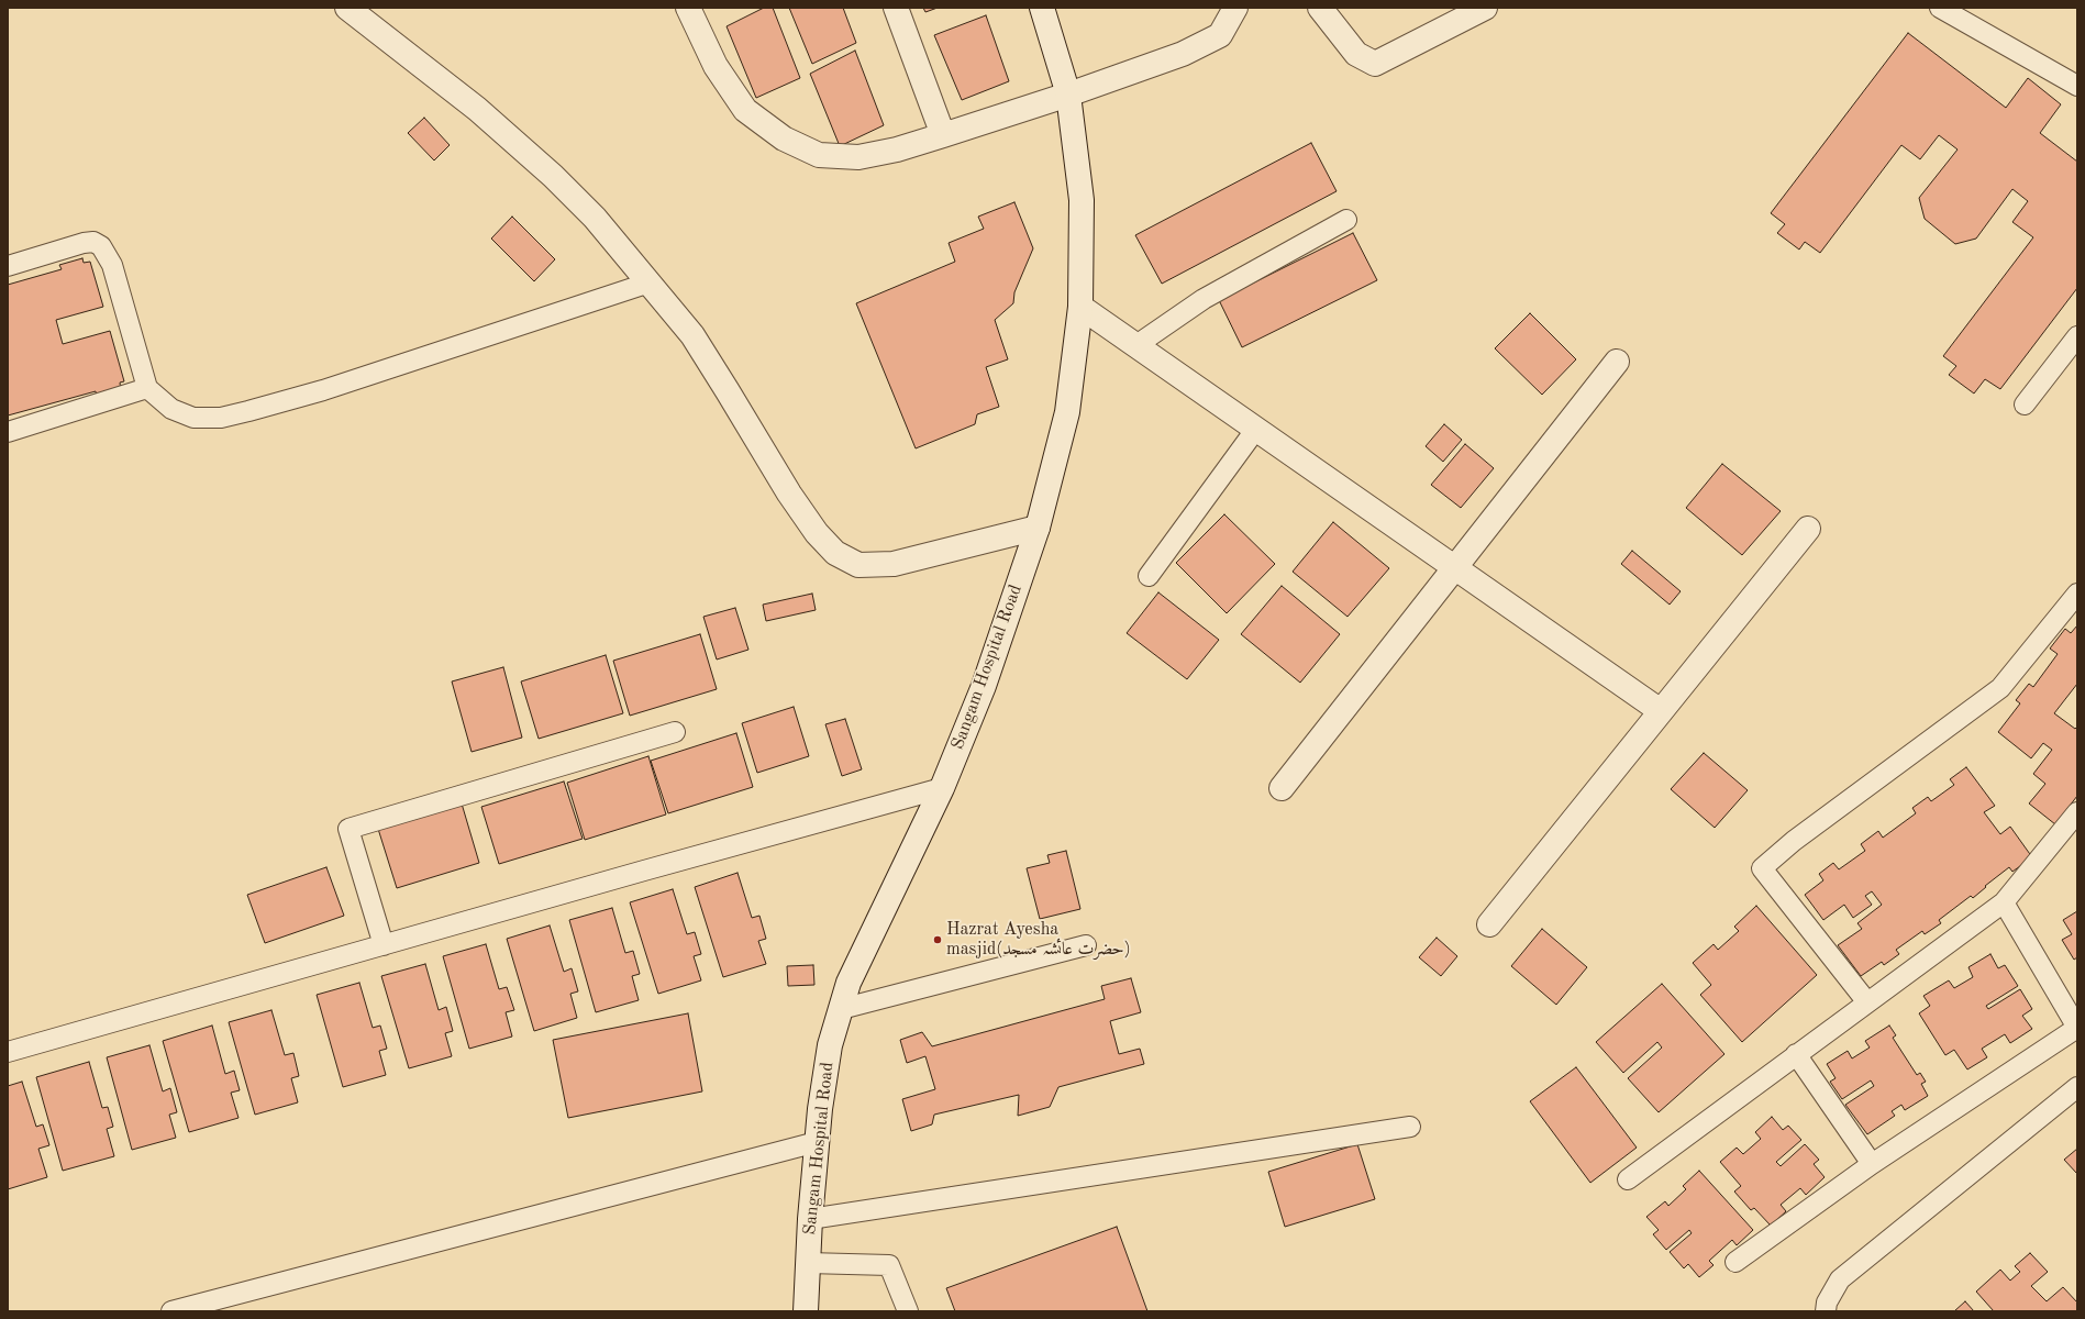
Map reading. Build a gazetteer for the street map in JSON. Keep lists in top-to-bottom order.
{
  "streets": {
    "street": ["Sangam Hospital Road"]
  },
  "places": ["Hazrat Ayesha masjid(حضرت عائشہ مسجد)"]
}
